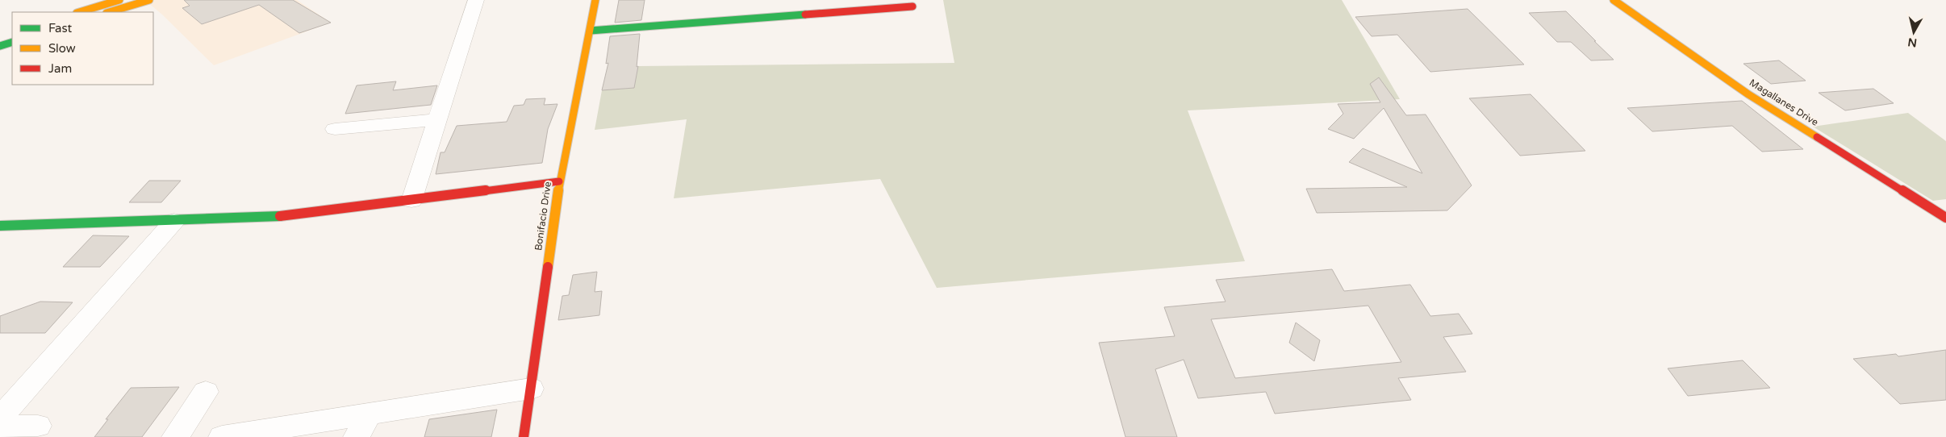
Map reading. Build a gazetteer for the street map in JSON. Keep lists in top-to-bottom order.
{
  "streets": {
    "street": ["Magallanes Drive", "Bonifacio Drive"]
  },
  "legend": ["Fast", "Slow", "Jam"],
  "north": "bottom"
}
